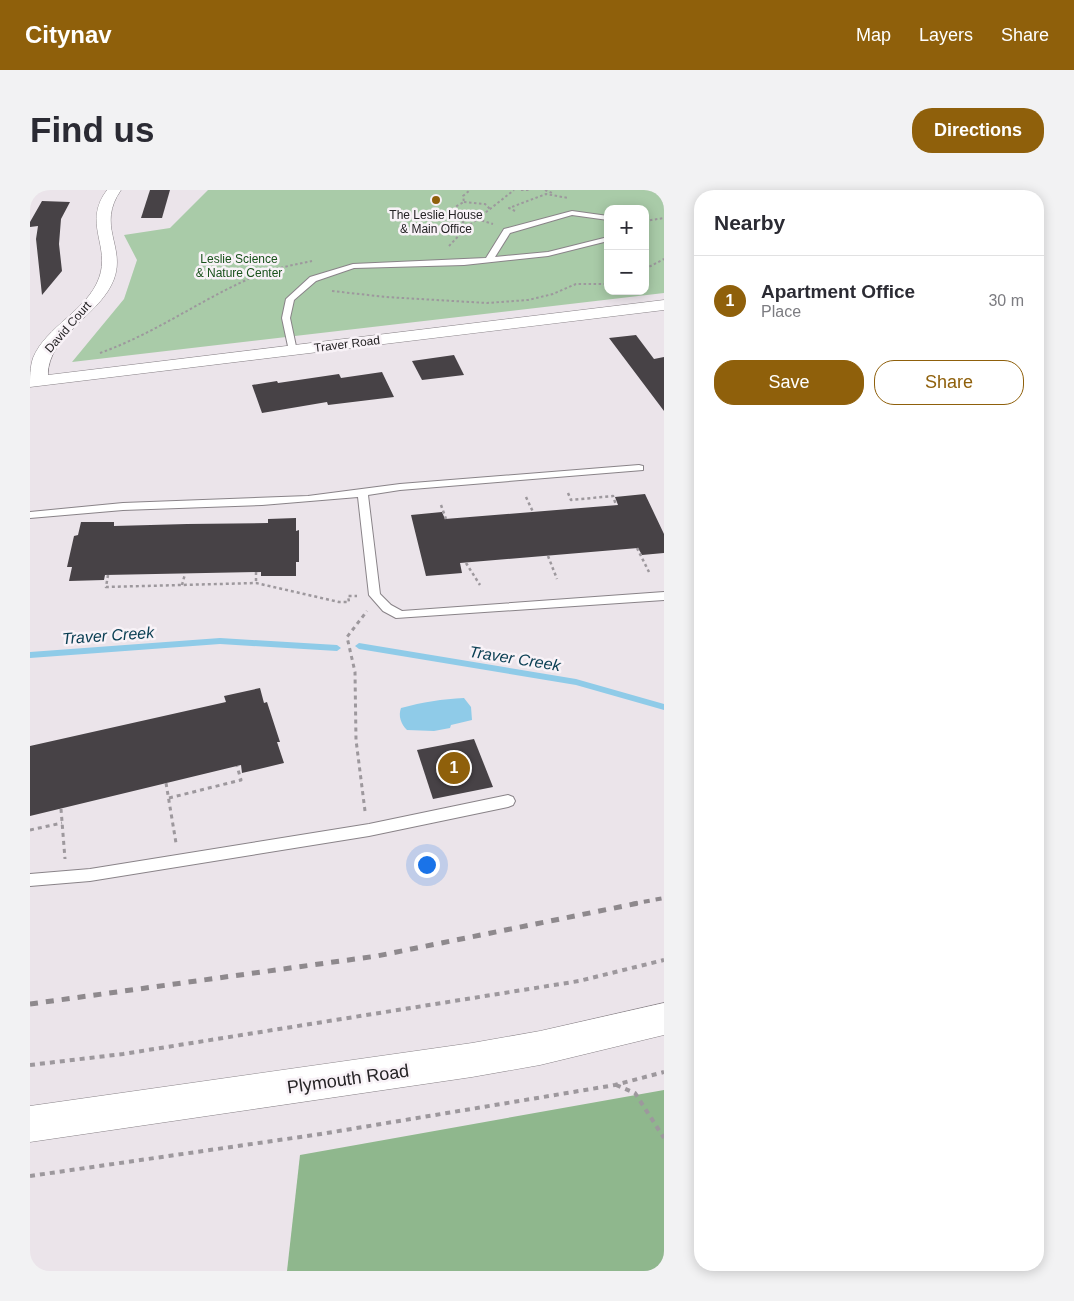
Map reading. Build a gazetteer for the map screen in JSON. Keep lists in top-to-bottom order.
{
  "streets": {
    "main road": ["Plymouth Road"],
    "street": ["David Court", "Traver Road"]
  },
  "crossings": [
    ["David Court", "Traver Road"]
  ],
  "water": ["Traver Creek"],
  "parks": ["Leslie Science & Nature Center"],
  "places": ["The Leslie House & Main Office"],
  "page": {
    "header": "Citynav",
    "nav": ["Map", "Layers", "Share"],
    "buttons": [
      "Directions",
      ["Save", "Share"]
    ],
    "title": "Find us",
    "heading": "Nearby",
    "map_buttons": ["+", "−"],
    "list": [
      {
        "mark": "1",
        "name": "Apartment Office",
        "note": "Place",
        "value": "30 m"
      }
    ],
    "pins": "1"
  }
}
